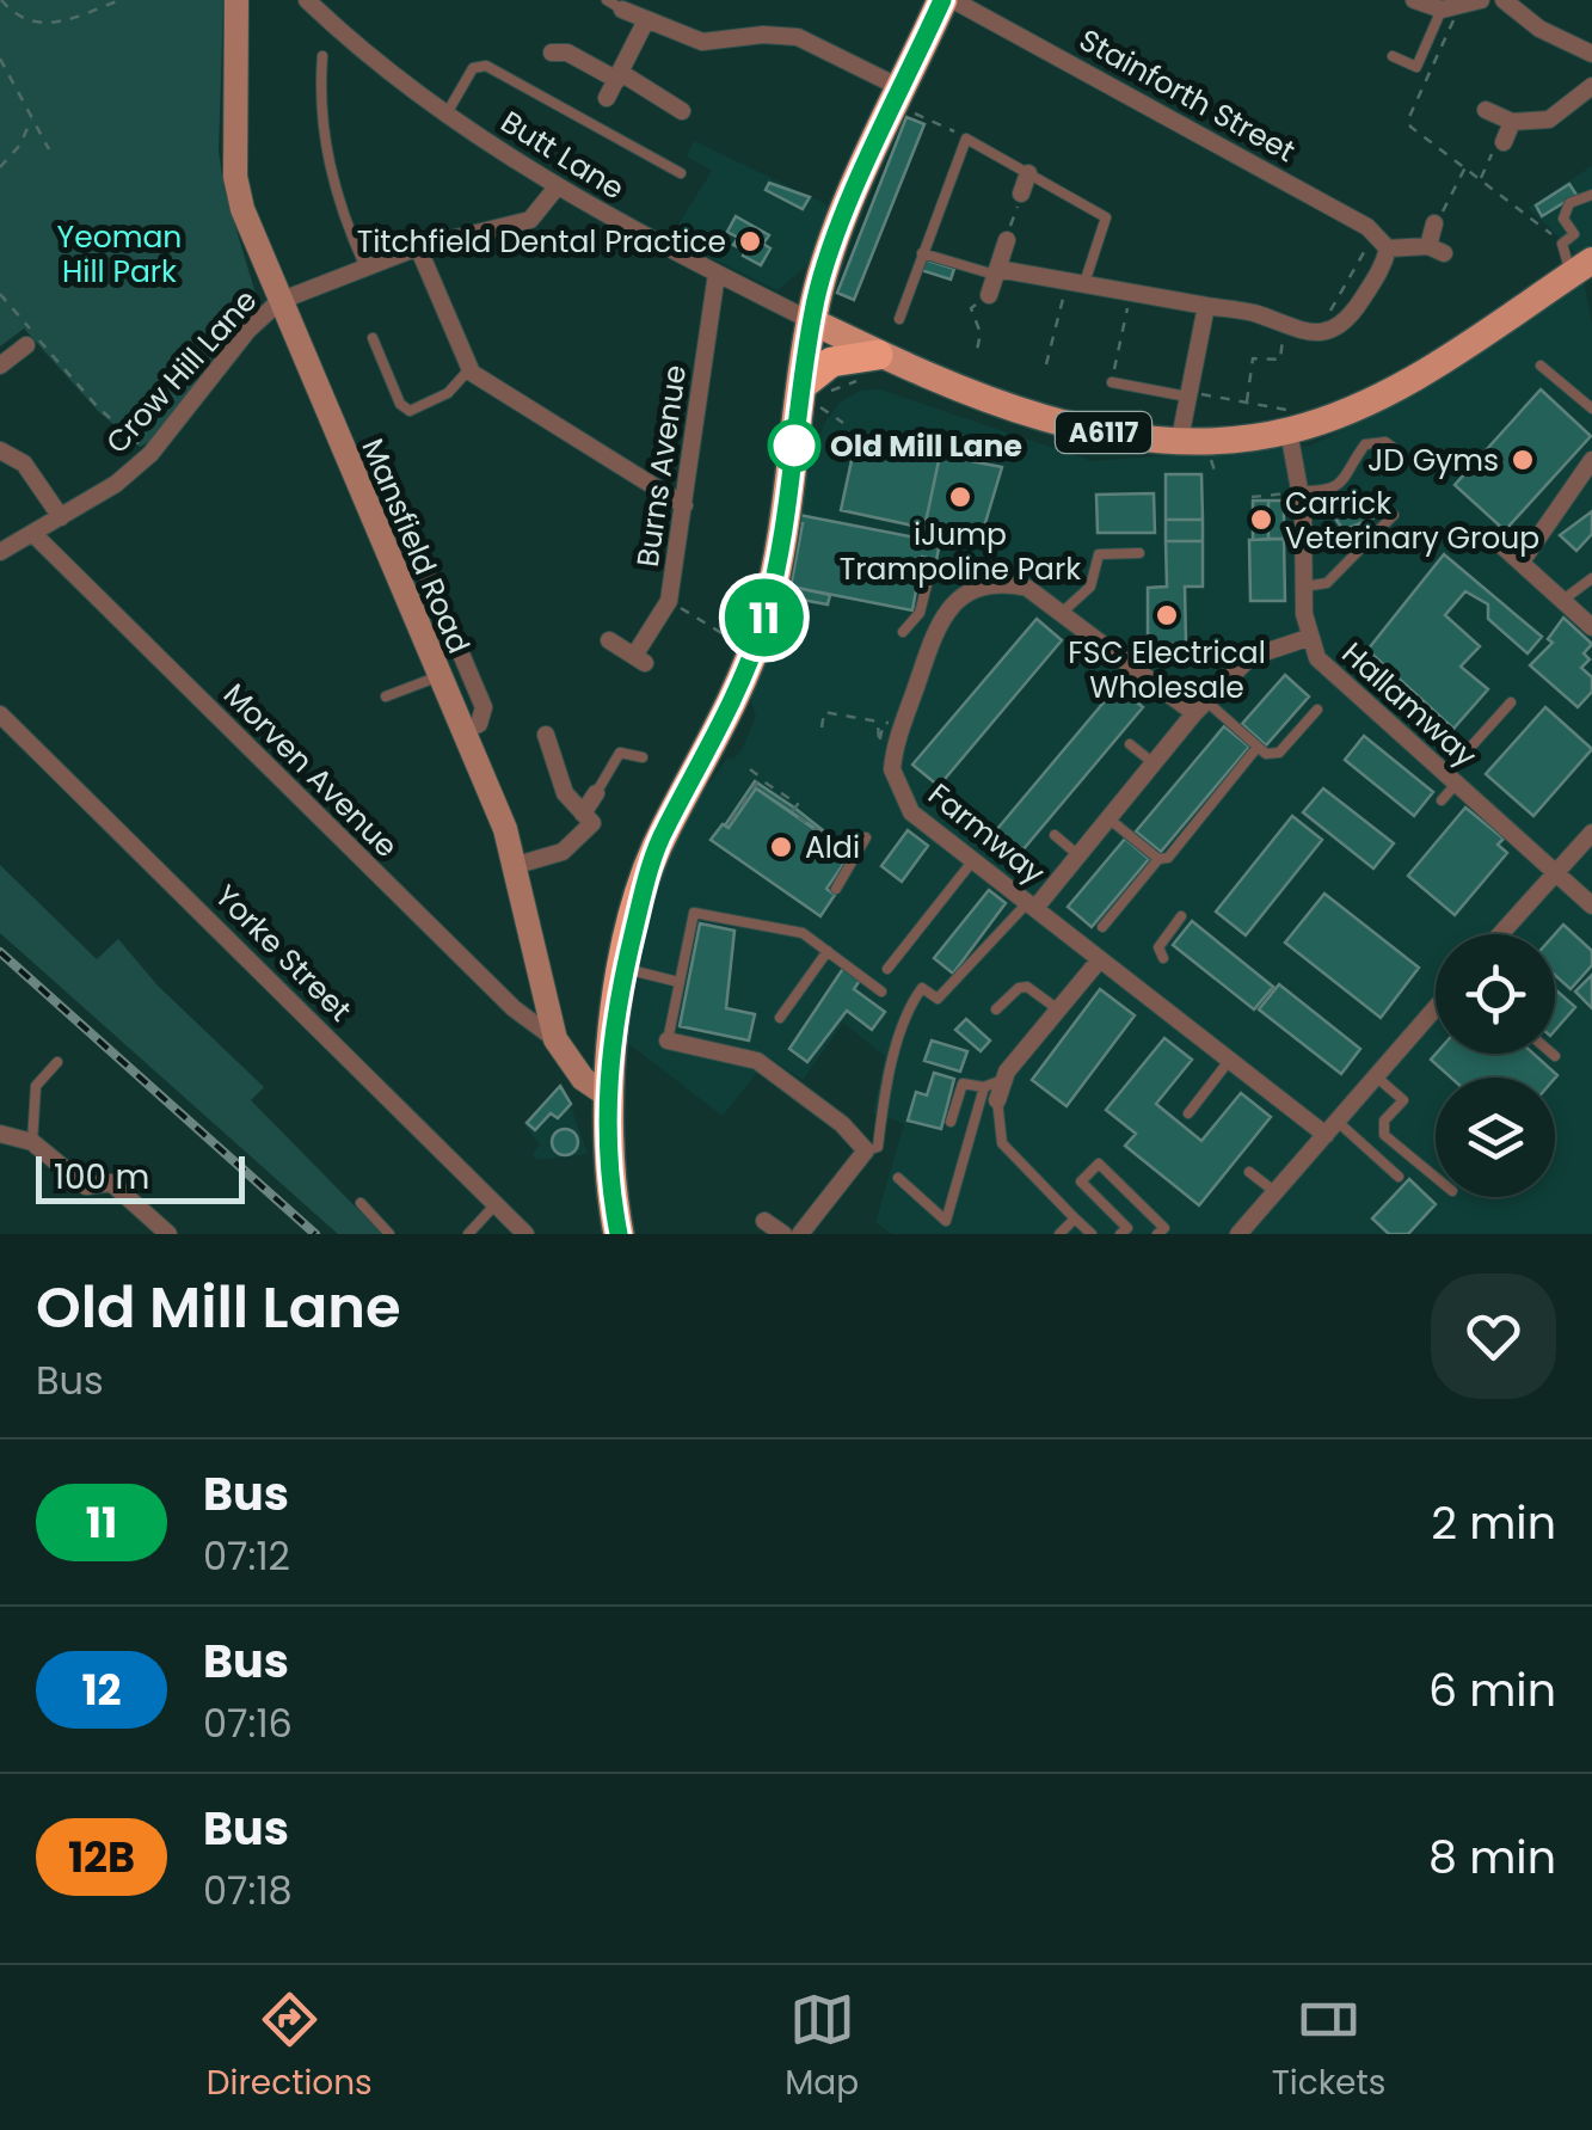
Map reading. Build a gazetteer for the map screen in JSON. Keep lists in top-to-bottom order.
{
  "streets": {
    "main road": ["A6117", "Mansfield Road"],
    "street": [
      "Stainforth Street",
      "Butt Lane",
      "Crow Hill Lane",
      "Burns Avenue",
      "Hallamway",
      "Morven Avenue",
      "Farmway",
      "Yorke Street"
    ]
  },
  "crossings": [
    ["Butt Lane", "A6117"],
    ["Butt Lane", "Burns Avenue"],
    ["Crow Hill Lane", "Mansfield Road"],
    ["Crow Hill Lane", "Morven Avenue"],
    ["A6117", "Hallamway"],
    ["Mansfield Road", "Morven Avenue"],
    ["Hallamway", "Farmway"]
  ],
  "parks": ["Yeoman Hill Park"],
  "places": [
    "Titchfield Dental Practice",
    "Old Mill Lane",
    "JD Gyms",
    "iJump Trampoline Park",
    "Carrick Veterinary Group",
    "FSC Electrical Wholesale",
    "Aldi"
  ],
  "lines": ["bus line 11"],
  "scale_bar": "100 m",
  "page": {
    "on_map": "11",
    "scale": "100 m",
    "heading": ["Old Mill Lane", "Bus"],
    "list": [
      {
        "mark": "11",
        "name": "Bus",
        "note": "07:12",
        "value": "2 min"
      },
      {
        "mark": "12",
        "name": "Bus",
        "note": "07:16",
        "value": "6 min"
      },
      {
        "mark": "12B",
        "name": "Bus",
        "note": "07:18",
        "value": "8 min"
      }
    ],
    "tabs": ["Directions", "Map", "Tickets"]
  }
}
